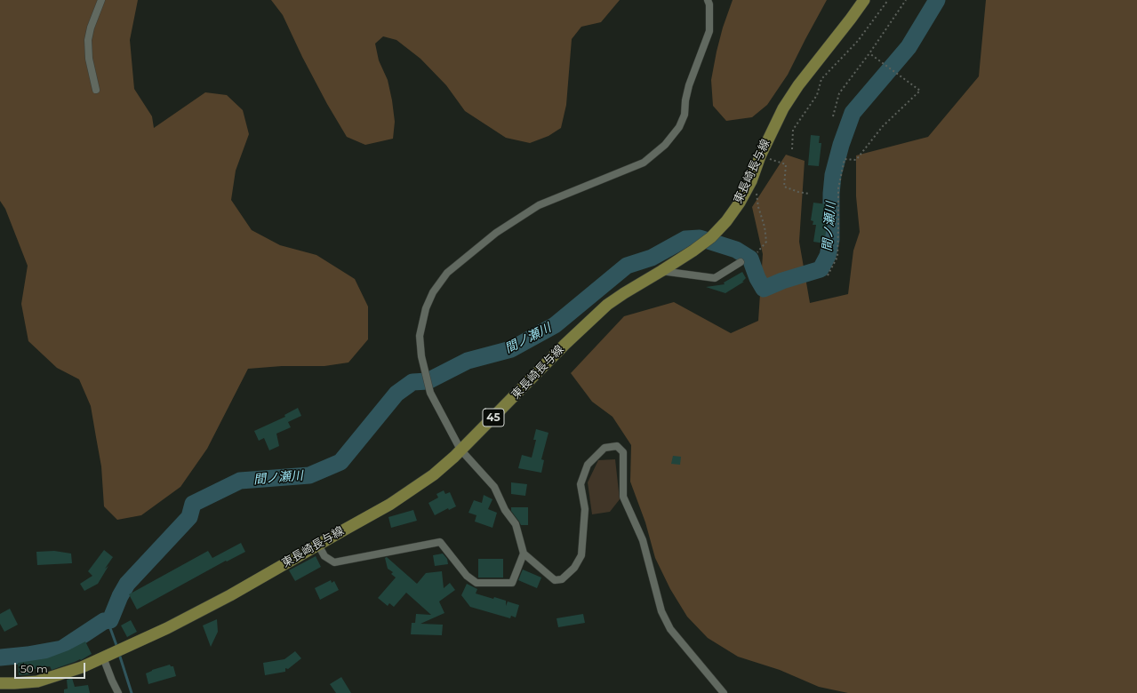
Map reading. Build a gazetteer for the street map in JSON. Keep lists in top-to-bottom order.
{
  "streets": {
    "main road": ["東長崎長与線", "45"]
  },
  "water": ["間ノ瀬川"],
  "scale_bar": "50 m"
}
